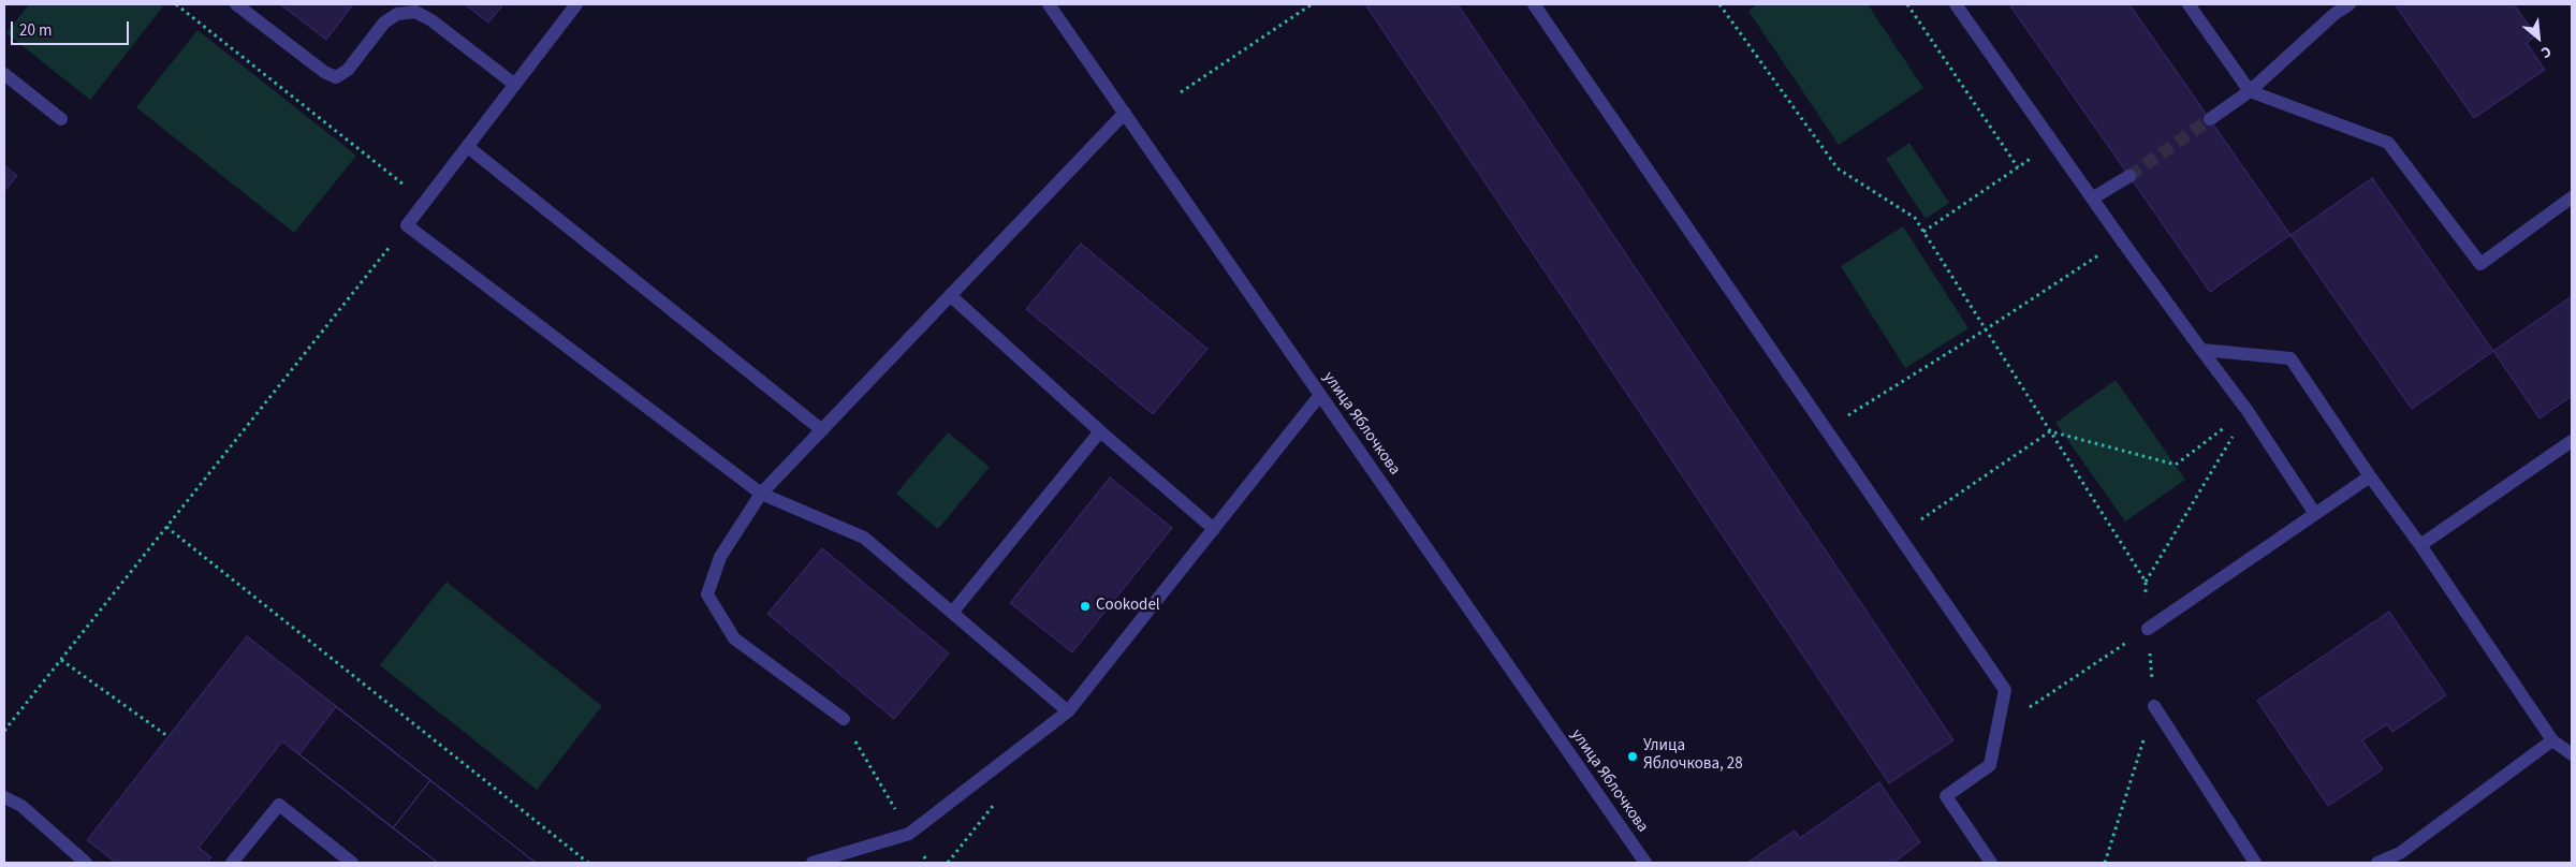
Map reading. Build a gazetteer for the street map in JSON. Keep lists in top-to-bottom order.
{
  "streets": {
    "street": ["улица Яблочкова"]
  },
  "places": ["Cookodel", "Улица Яблочкова, 28"],
  "scale_bar": "20 m",
  "north": "bottom right"
}
